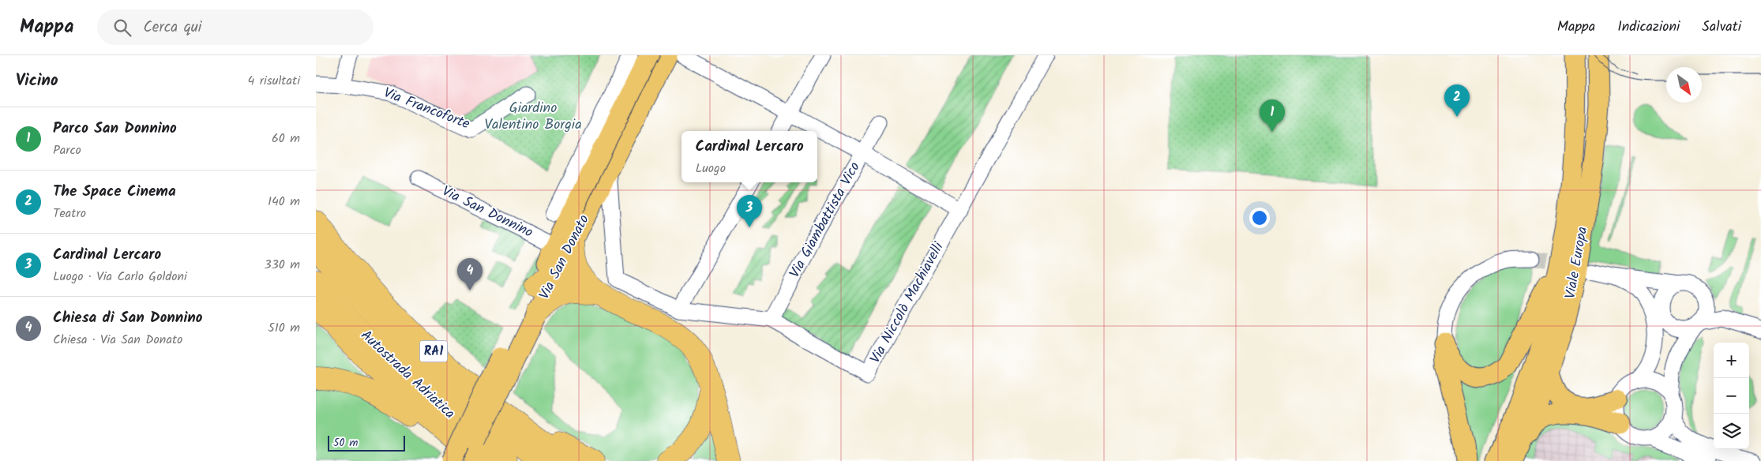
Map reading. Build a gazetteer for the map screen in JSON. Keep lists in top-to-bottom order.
{
  "streets": {
    "highway": ["RA1", "Autostrada Adriatica"],
    "main road": ["Via San Donato", "Viale Europa"],
    "street": [
      "Via Francoforte",
      "Via San Donnino",
      "Via Giambattista Vico",
      "Via Niccolò Machiavelli"
    ]
  },
  "crossings": [
    ["Via San Donnino", "Via San Donato"],
    ["Via Giambattista Vico", "Via Niccolò Machiavelli"],
    ["Via San Donato", "Via Niccolò Machiavelli"]
  ],
  "parks": ["Giardino Valentino Borgia"],
  "scale_bar": "50 m",
  "north": "bottom right",
  "page": {
    "header": "Mappa",
    "search": "Cerca qui",
    "nav": ["Mappa", "Indicazioni", "Salvati"],
    "heading": ["Vicino", "4 risultati"],
    "pins": [
      "2",
      "1",
      "3",
      "4"
    ],
    "list": [
      {
        "mark": "1",
        "name": "Parco San Donnino",
        "note": "Parco",
        "value": "60 m"
      },
      {
        "mark": "2",
        "name": "The Space Cinema",
        "note": "Teatro",
        "value": "140 m"
      },
      {
        "mark": "3",
        "name": "Cardinal Lercaro",
        "note": "Luogo · Via Carlo Goldoni",
        "value": "330 m"
      },
      {
        "mark": "4",
        "name": "Chiesa di San Donnino",
        "note": "Chiesa · Via San Donato",
        "value": "510 m"
      }
    ],
    "popup": ["Cardinal Lercaro", "Luogo"],
    "map_buttons": ["+", "−"],
    "scale": "50 m"
  }
}
